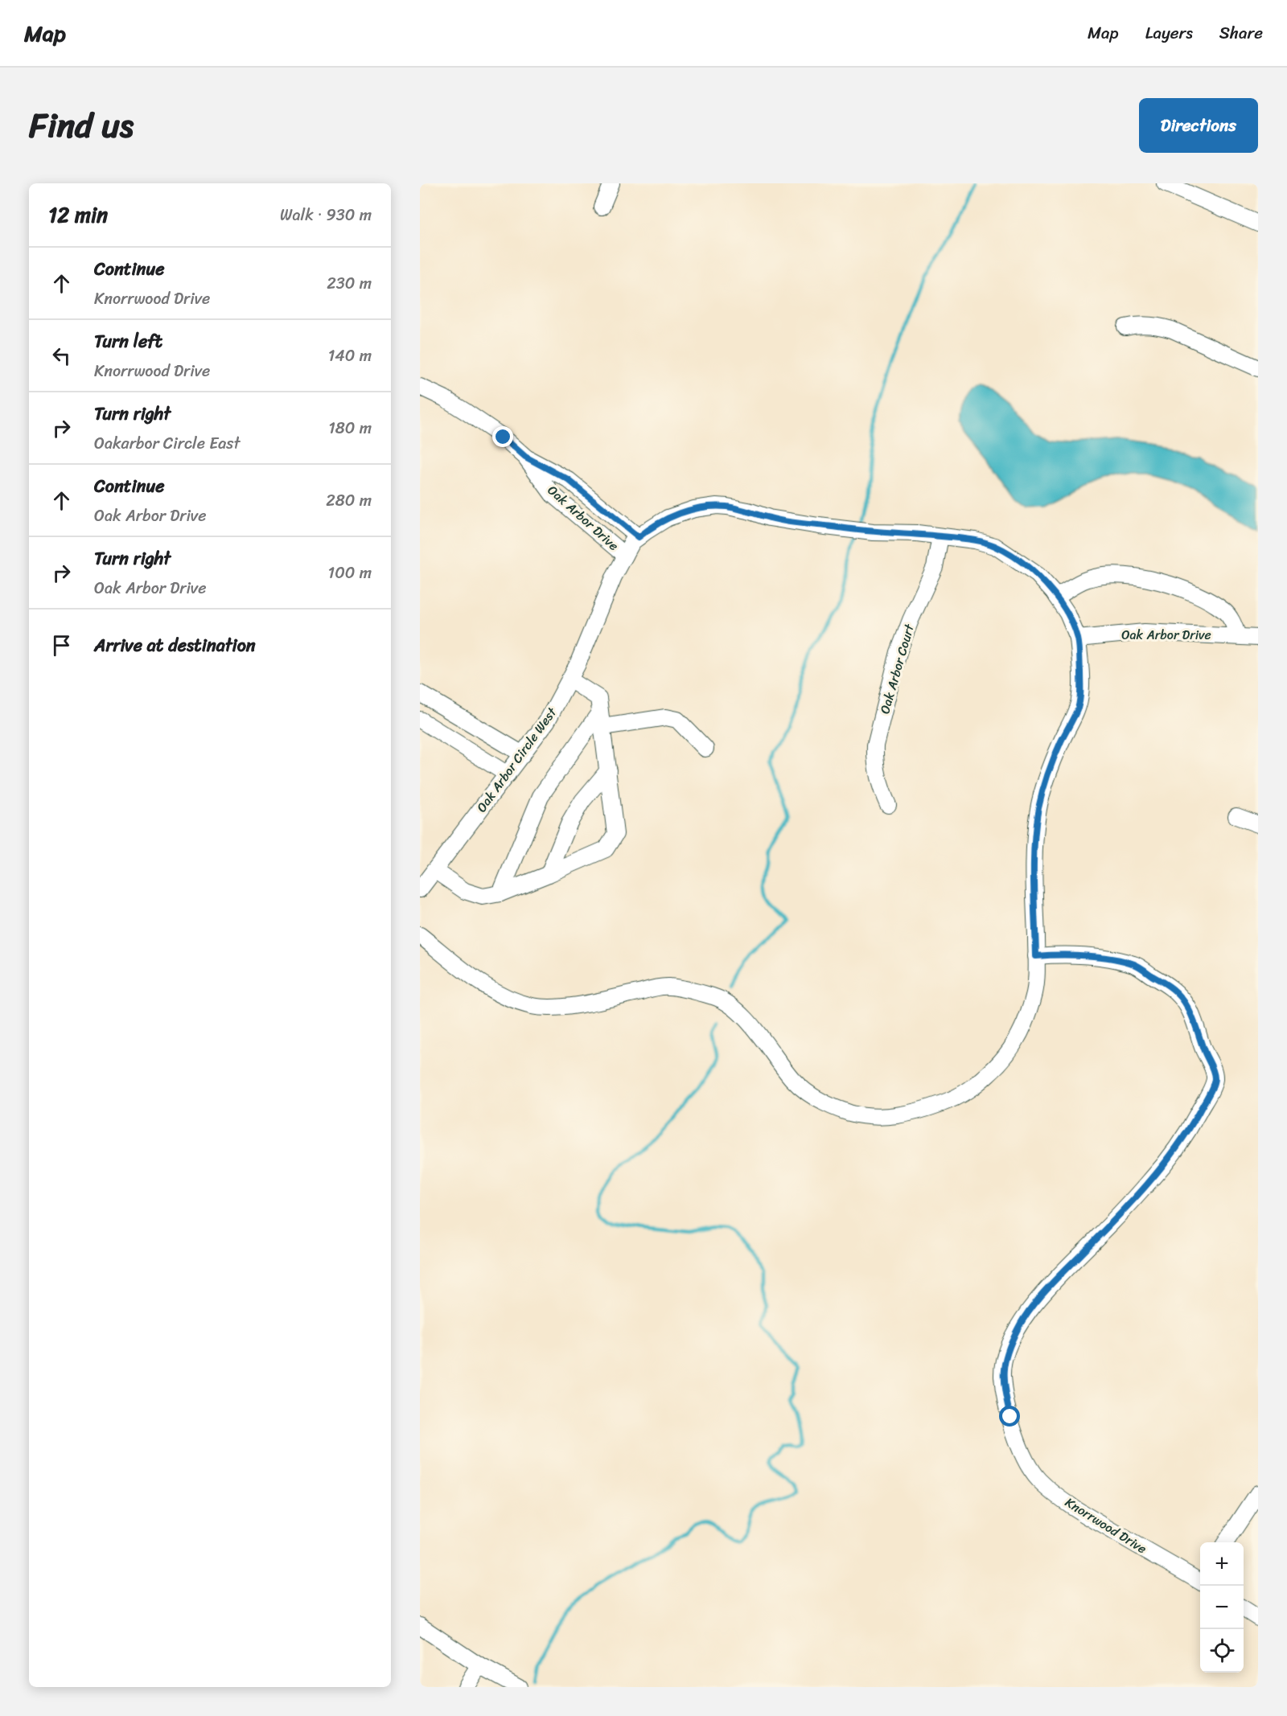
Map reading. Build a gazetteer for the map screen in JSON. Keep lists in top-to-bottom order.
{
  "streets": {
    "street": [
      "Oak Arbor Drive",
      "Oak Arbor Court",
      "Oak Arbor Circle West",
      "Knorrwood Drive"
    ]
  },
  "crossings": [
    ["Oak Arbor Drive", "Oak Arbor Court"],
    ["Oak Arbor Drive", "Oak Arbor Circle West"]
  ],
  "page": {
    "header": "Map",
    "nav": ["Map", "Layers", "Share"],
    "title": "Find us",
    "buttons": "Directions",
    "heading": ["12 min", "Walk · 930 m"],
    "list": [
      ["Continue", "Knorrwood Drive", "230 m"],
      ["Turn left", "Knorrwood Drive", "140 m"],
      ["Turn right", "Oakarbor Circle East", "180 m"],
      ["Continue", "Oak Arbor Drive", "280 m"],
      ["Turn right", "Oak Arbor Drive", "100 m"],
      "Arrive at destination"
    ],
    "map_buttons": ["+", "−"]
  }
}
